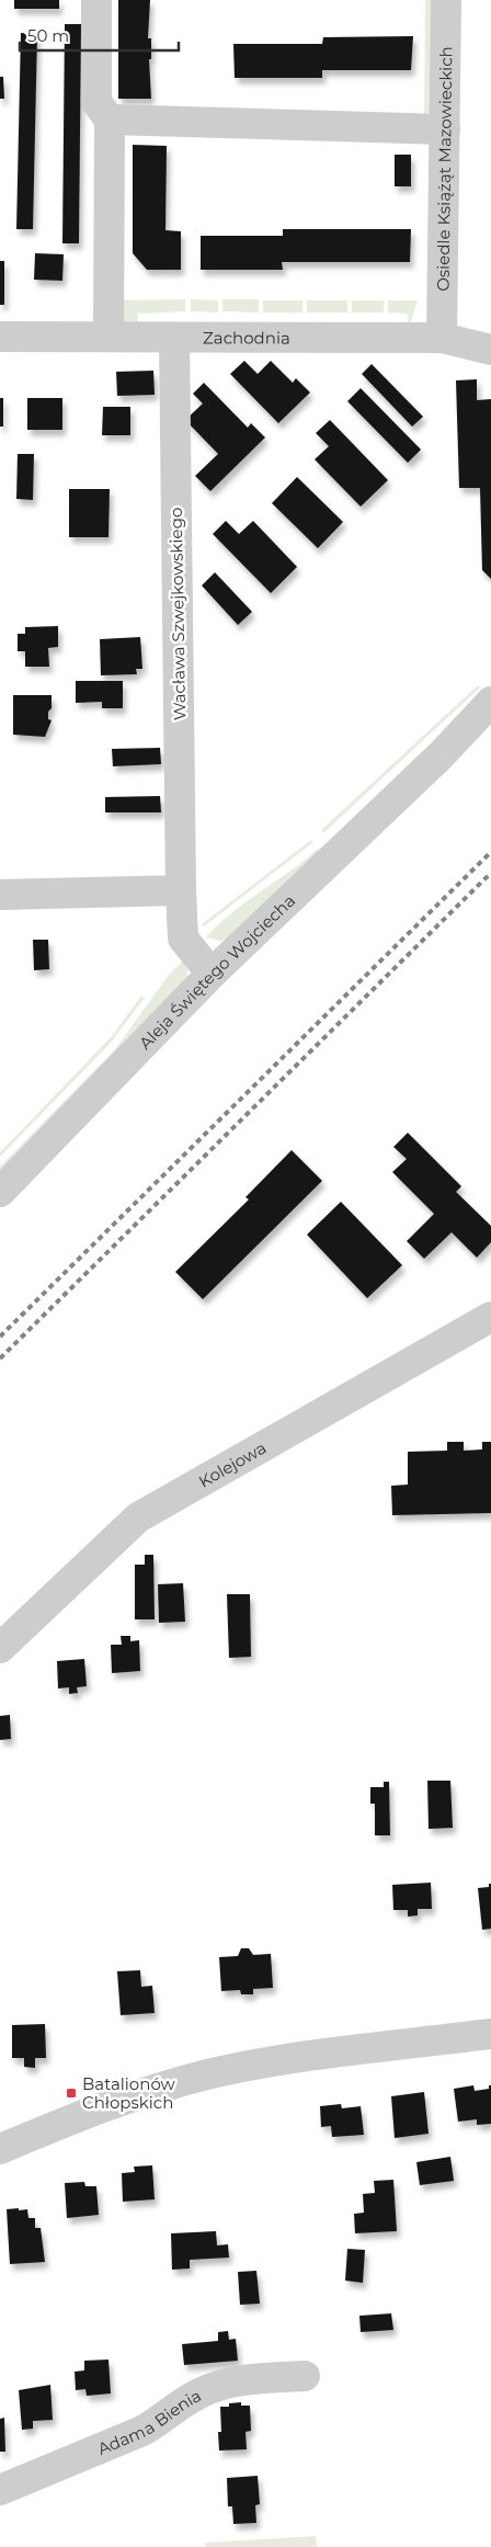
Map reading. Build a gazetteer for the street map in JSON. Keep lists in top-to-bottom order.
{
  "streets": {
    "street": [
      "Osiedle Książąt Mazowieckich",
      "Zachodnia",
      "Wacława Szwejkowskiego",
      "Aleja Świętego Wojciecha",
      "Kolejowa",
      "Adama Bienia"
    ]
  },
  "crossings": [
    ["Osiedle Książąt Mazowieckich", "Zachodnia"],
    ["Zachodnia", "Wacława Szwejkowskiego"],
    ["Wacława Szwejkowskiego", "Aleja Świętego Wojciecha"]
  ],
  "places": {
    "transit": ["Batalionów Chłopskich"]
  },
  "scale_bar": "50 m"
}
